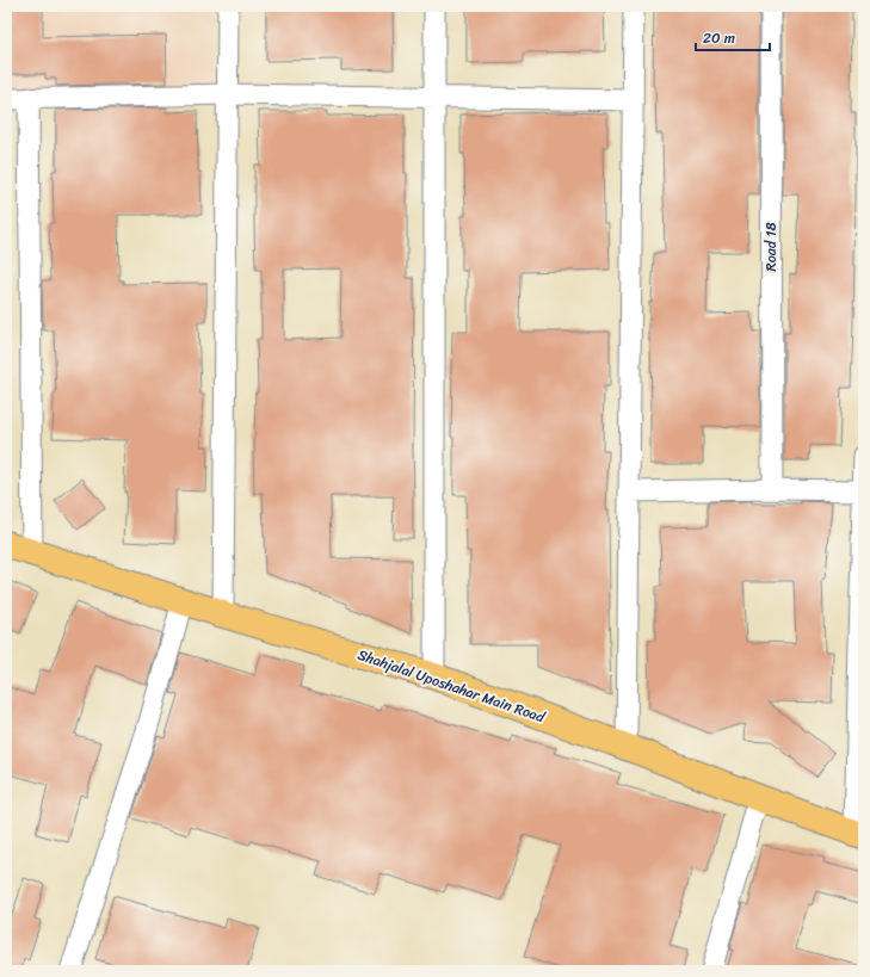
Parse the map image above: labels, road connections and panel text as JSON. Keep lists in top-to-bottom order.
{
  "streets": {
    "main road": ["Shahjalal Uposhahar Main Road"],
    "street": ["Road 18"]
  },
  "scale_bar": "20 m"
}
